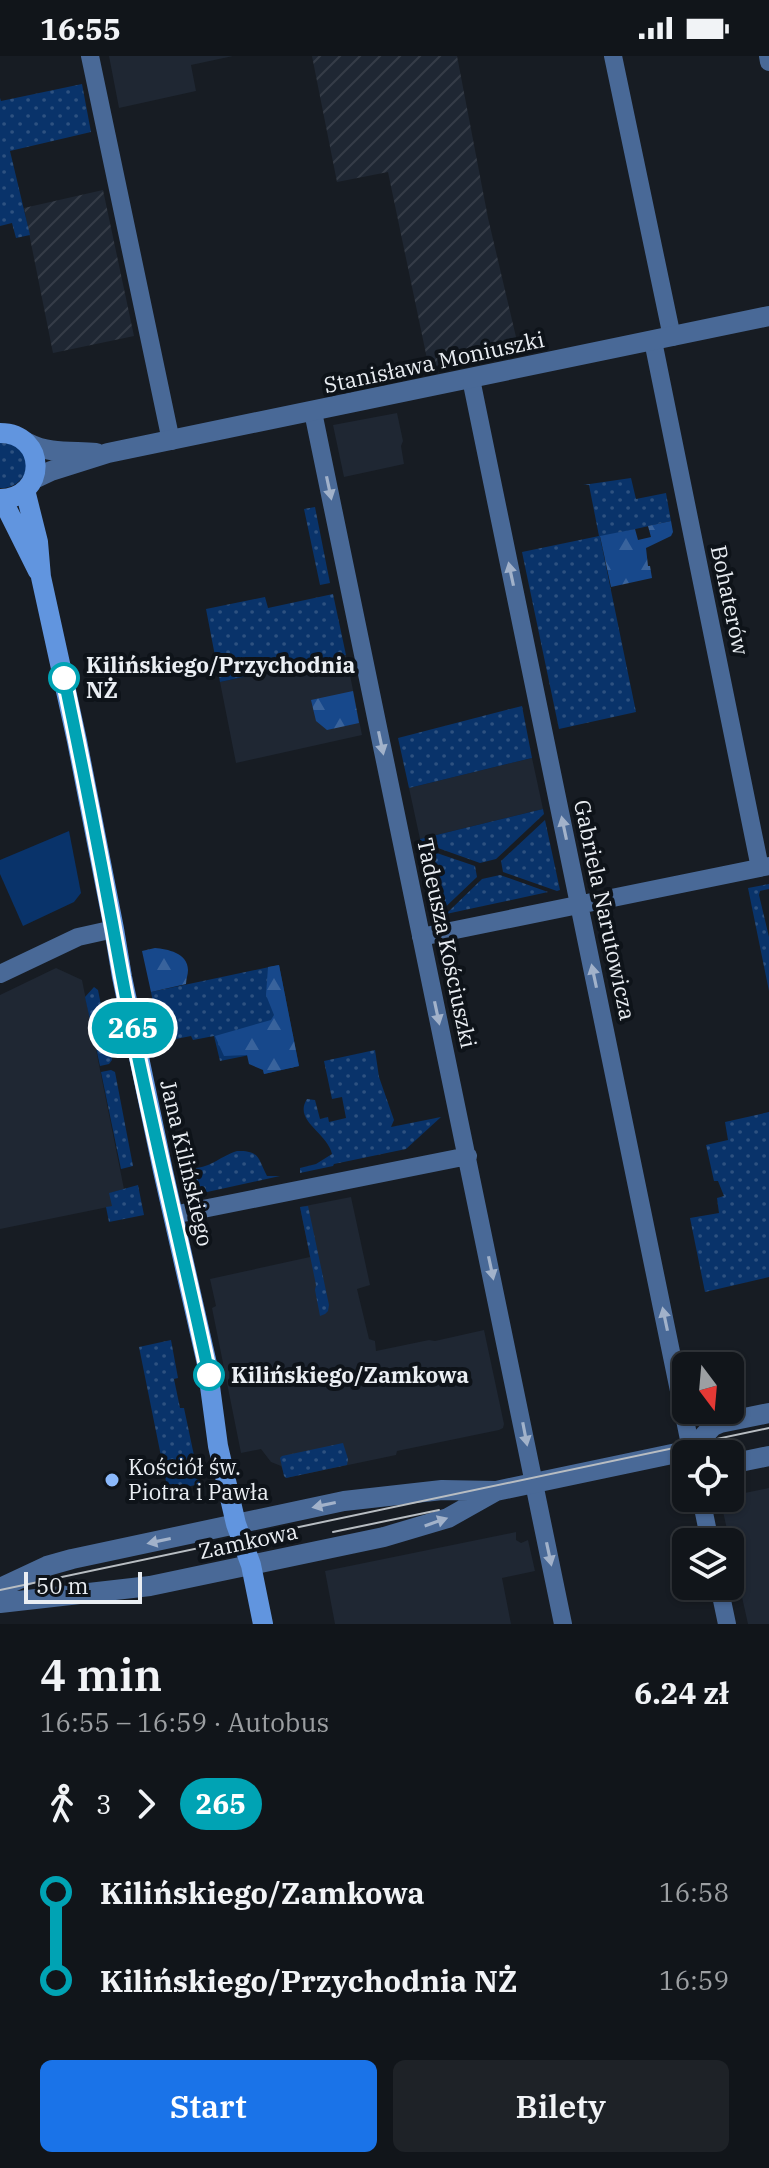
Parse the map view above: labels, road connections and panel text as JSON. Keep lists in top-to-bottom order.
{
  "streets": {
    "main road": ["Jana Kilińskiego"],
    "street": [
      "Stanisława Moniuszki",
      "Bohaterów",
      "Gabriela Narutowicza",
      "Tadeusza Kościuszki",
      "Zamkowa"
    ]
  },
  "crossings": [
    ["Stanisława Moniuszki", "Bohaterów"],
    ["Stanisława Moniuszki", "Gabriela Narutowicza"],
    ["Stanisława Moniuszki", "Tadeusza Kościuszki"],
    ["Stanisława Moniuszki", "Jana Kilińskiego"],
    ["Tadeusza Kościuszki", "Zamkowa"],
    ["Jana Kilińskiego", "Zamkowa"]
  ],
  "one_way": ["Gabriela Narutowicza", "Tadeusza Kościuszki"],
  "places": ["Kilińskiego/Przychodnia NŻ", "Kilińskiego/Zamkowa", "Kościół św. Piotra i Pawła"],
  "lines": ["bus line 265"],
  "scale_bar": "50 m",
  "north": "bottom",
  "page": {
    "status": "16:55",
    "on_map": "265",
    "scale": "50 m",
    "heading": ["4 min", "16:55 – 16:59 · Autobus", "6.24 zł"],
    "legs": ["3", "265"],
    "list": [
      {
        "name": "Kilińskiego/Zamkowa",
        "value": "16:58"
      },
      {
        "name": "Kilińskiego/Przychodnia NŻ",
        "value": "16:59"
      }
    ],
    "buttons": ["Start", "Bilety"]
  }
}
